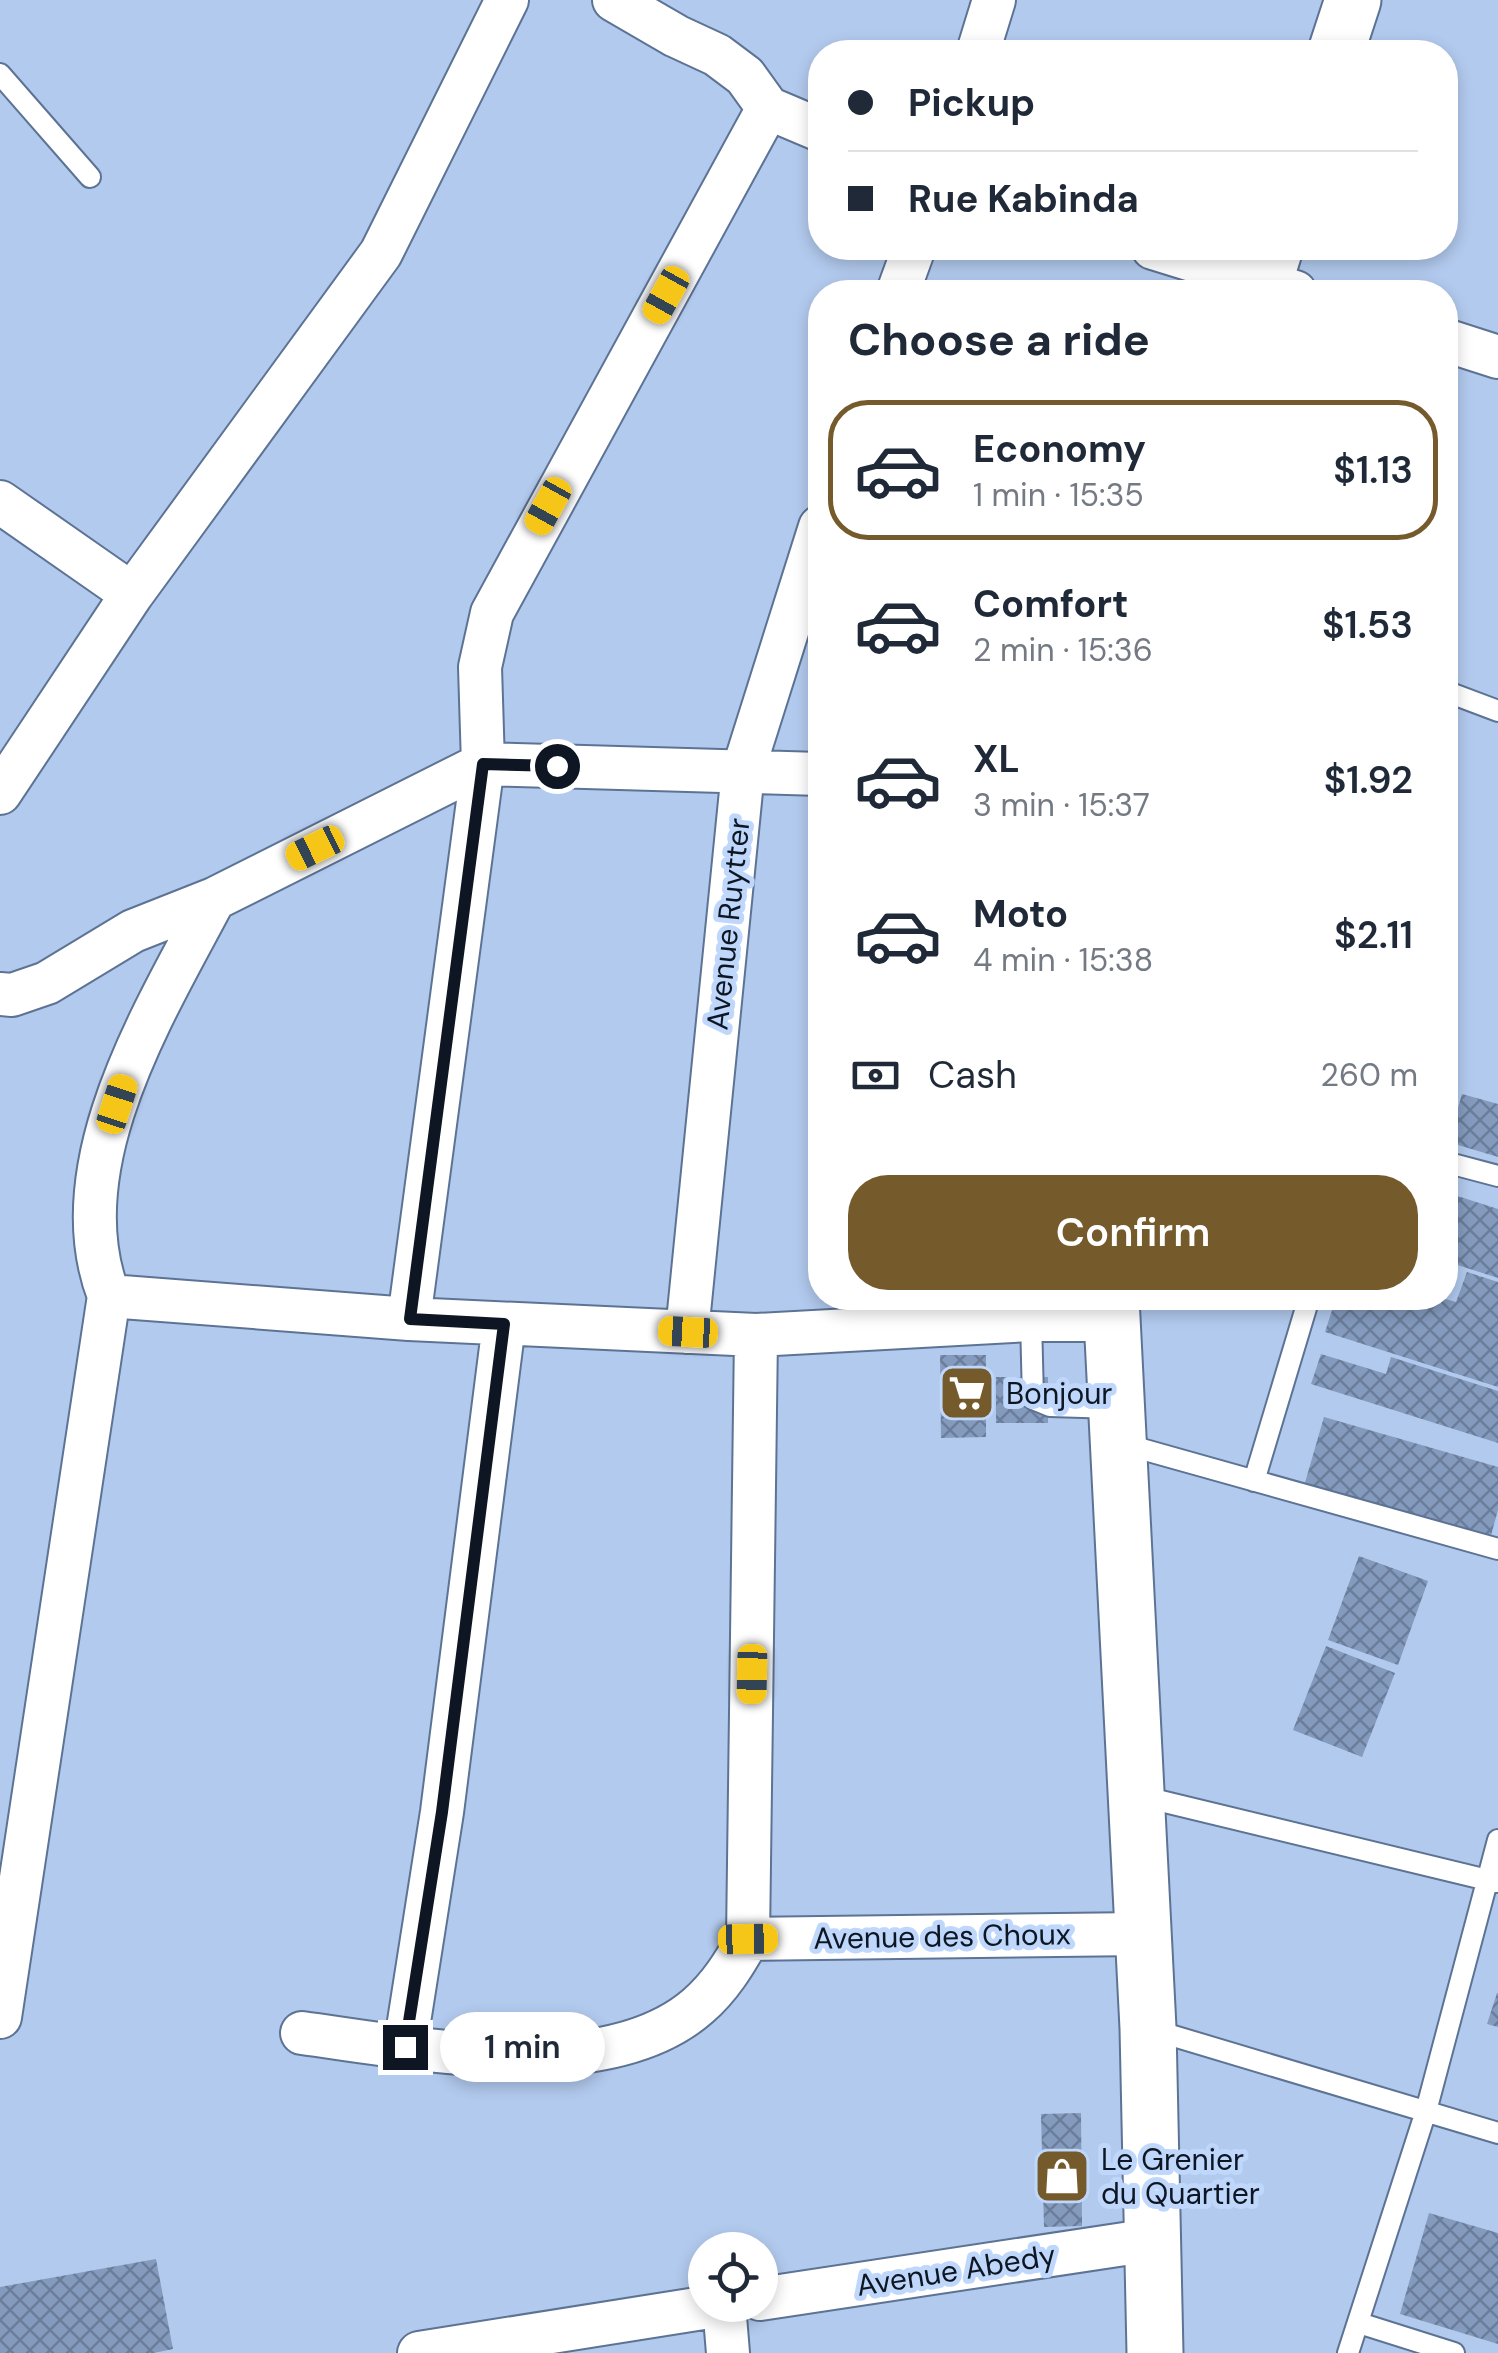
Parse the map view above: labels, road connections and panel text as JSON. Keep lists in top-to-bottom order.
{
  "streets": {
    "street": ["Avenue Ruytter", "Avenue des Choux", "Avenue Abedy"]
  },
  "places": {
    "supermarket": ["Bonjour"],
    "shop": ["Le Grenier du Quartier"]
  },
  "page": {
    "banner": ["Pickup", "Rue Kabinda"],
    "heading": "Choose a ride",
    "list": [
      {
        "name": "Economy",
        "note": "1 min · 15:35",
        "value": "$1.13"
      },
      {
        "name": "Comfort",
        "note": "2 min · 15:36",
        "value": "$1.53"
      },
      {
        "name": "XL",
        "note": "3 min · 15:37",
        "value": "$1.92"
      },
      {
        "name": "Moto",
        "note": "4 min · 15:38",
        "value": "$2.11"
      }
    ],
    "pay": ["Cash", "260 m"],
    "buttons": "Confirm",
    "bubble": "1 min"
  }
}
